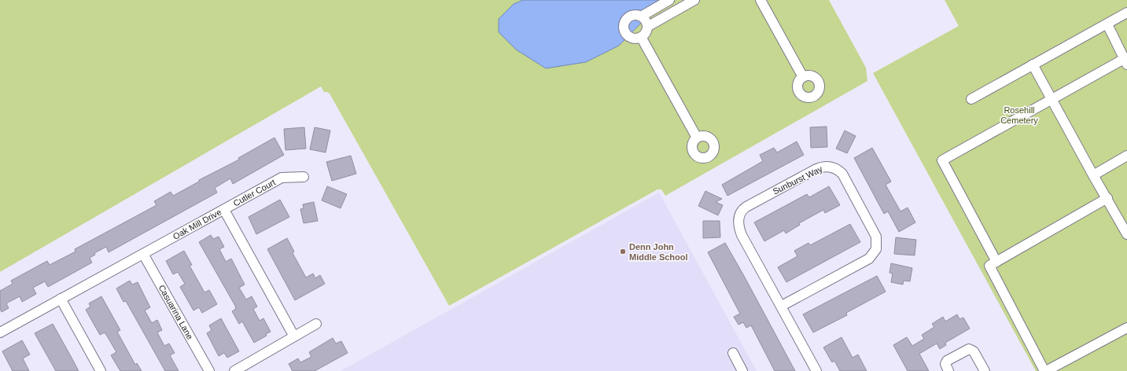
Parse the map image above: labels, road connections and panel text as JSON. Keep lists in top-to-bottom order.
{
  "streets": {
    "street": [
      "Sunburst Way",
      "Cutler Court",
      "Oak Mill Drive",
      "Casuarina Lane"
    ]
  },
  "crossings": [
    ["Cutler Court", "Oak Mill Drive"],
    ["Oak Mill Drive", "Casuarina Lane"]
  ],
  "parks": ["Rosehill Cemetery"],
  "places": ["Denn John Middle School"]
}
